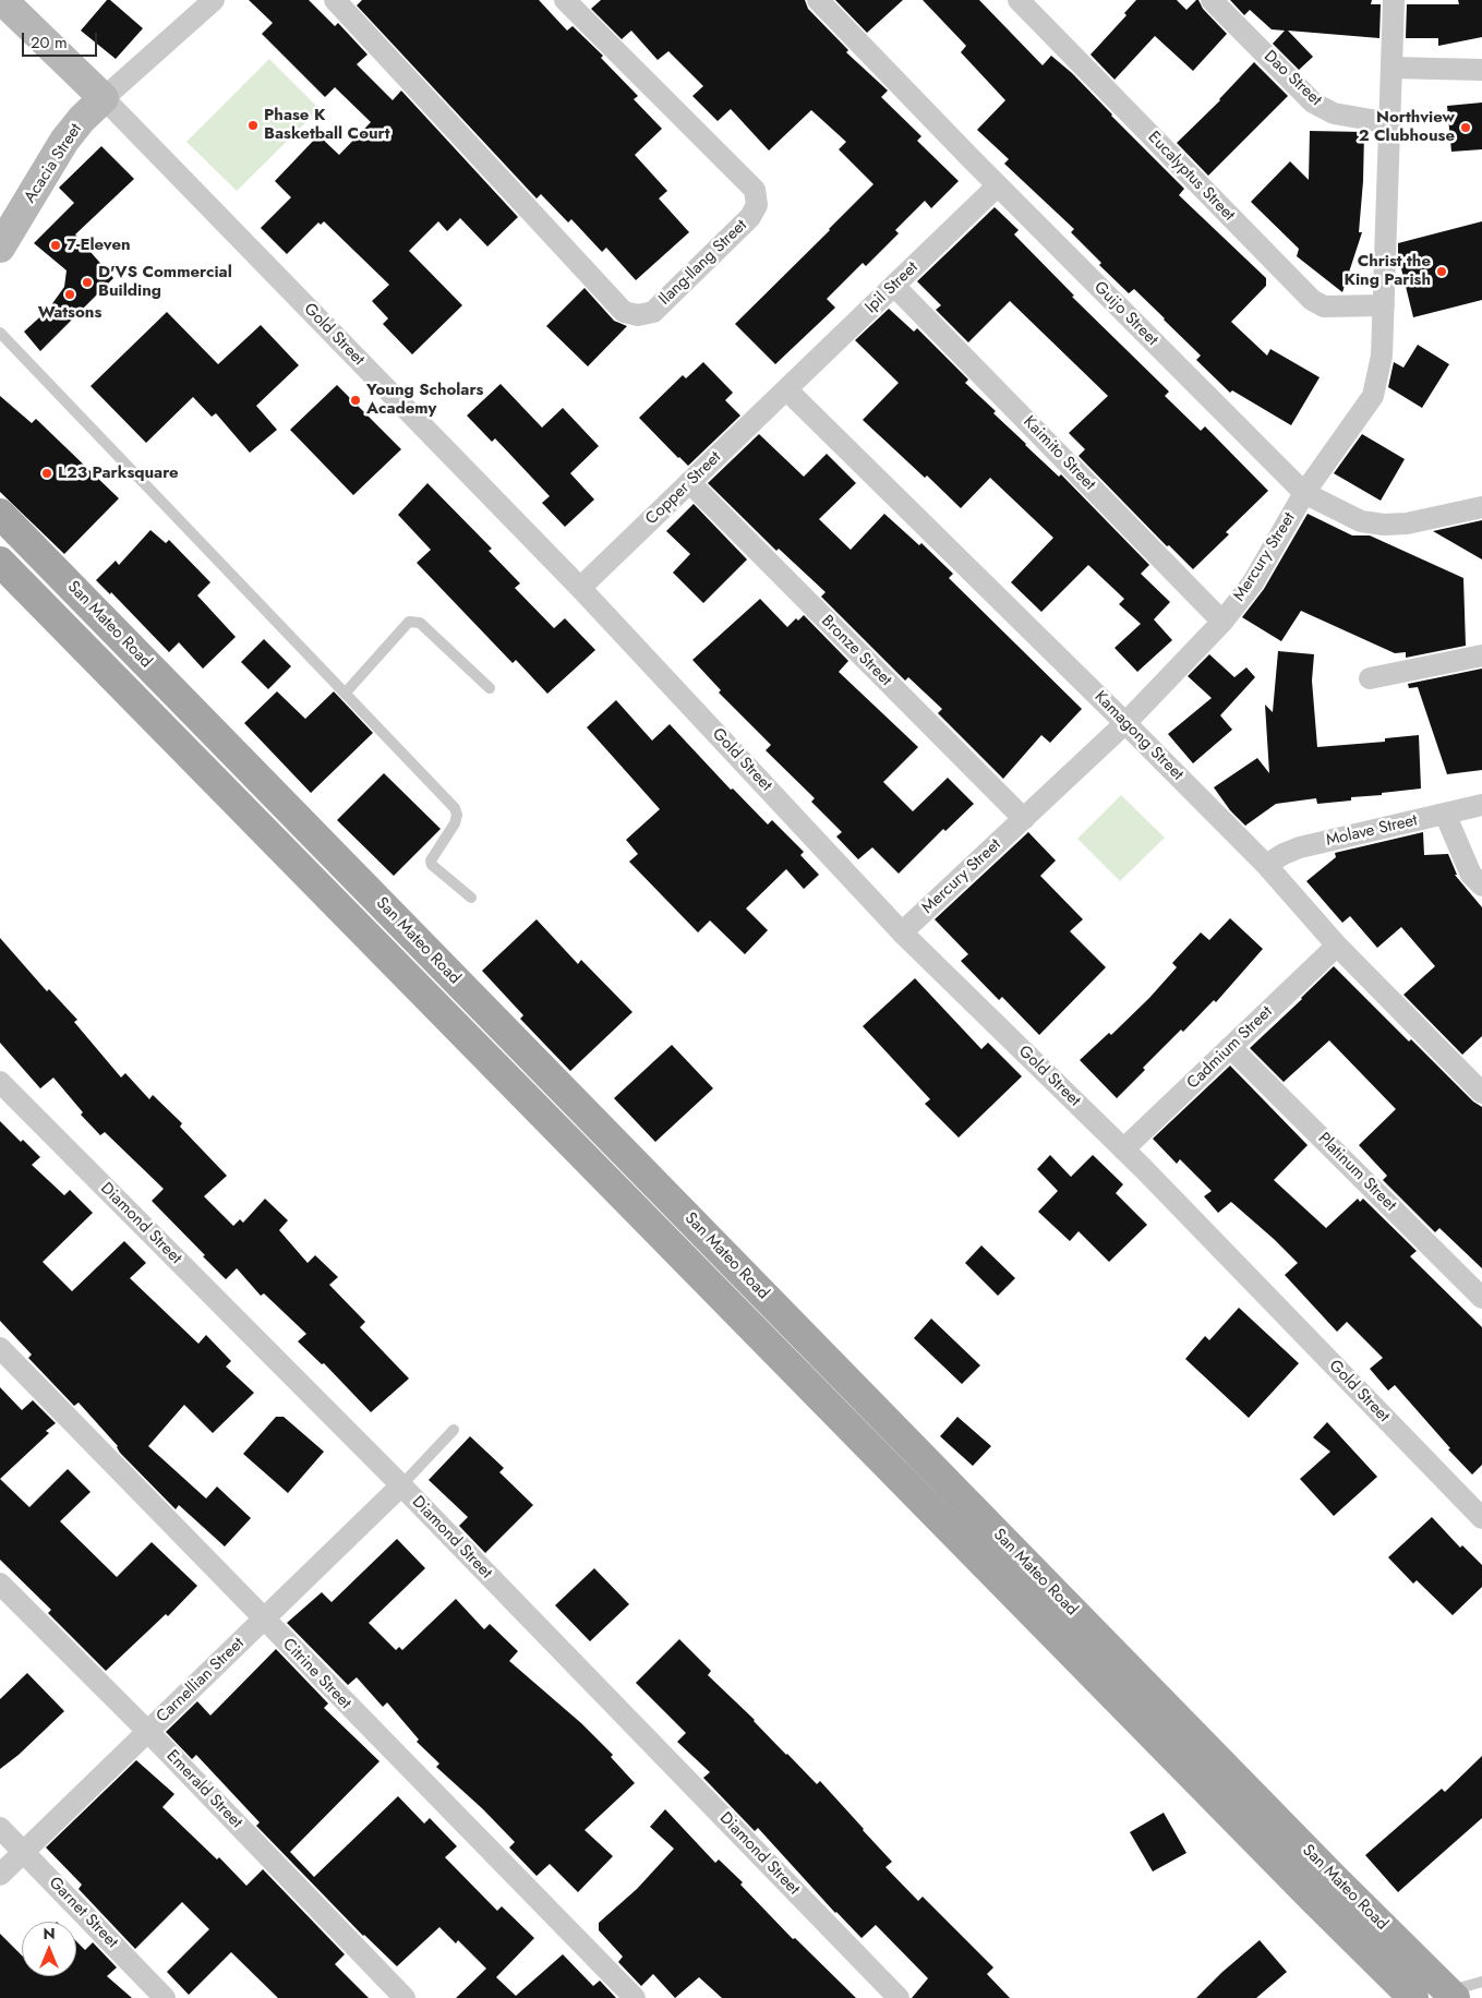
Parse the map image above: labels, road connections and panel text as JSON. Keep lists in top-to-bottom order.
{
  "streets": {
    "main road": ["San Mateo Road"],
    "street": [
      "Dao Street",
      "Acacia Street",
      "Eucalyptus Street",
      "Ilang-Ilang Street",
      "Ipil Street",
      "Guijo Street",
      "Gold Street",
      "Kaimito Street",
      "Copper Street",
      "Mercury Street",
      "Bronze Street",
      "Kamagong Street",
      "Molave Street",
      "Cadmium Street",
      "Platinum Street",
      "Diamond Street",
      "Citrine Street",
      "Carnellian Street",
      "Emerald Street",
      "Garnet Street"
    ]
  },
  "crossings": [
    ["Dao Street", "Mercury Street"],
    ["Acacia Street", "Gold Street"],
    ["Eucalyptus Street", "Mercury Street"],
    ["Ipil Street", "Guijo Street"],
    ["Ipil Street", "Kaimito Street"],
    ["Ipil Street", "Copper Street"],
    ["Ipil Street", "Kamagong Street"],
    ["Guijo Street", "Mercury Street"],
    ["Gold Street", "Copper Street"],
    ["Gold Street", "Mercury Street"],
    ["Gold Street", "Cadmium Street"],
    ["Kaimito Street", "Mercury Street"],
    ["Copper Street", "Bronze Street"],
    ["Copper Street", "Kamagong Street"],
    ["Mercury Street", "Bronze Street"],
    ["Mercury Street", "Kamagong Street"],
    ["Kamagong Street", "Molave Street"],
    ["Kamagong Street", "Cadmium Street"],
    ["Cadmium Street", "Platinum Street"],
    ["Diamond Street", "Carnellian Street"],
    ["Citrine Street", "Carnellian Street"],
    ["Carnellian Street", "Emerald Street"],
    ["Carnellian Street", "Garnet Street"]
  ],
  "places": [
    "Phase K Basketball Court",
    "Northview 2 Clubhouse",
    "7-Eleven",
    "Christ the King Parish",
    "D'VS Commercial Building",
    "Watsons",
    "Young Scholars Academy",
    "L23 Parksquare"
  ],
  "scale_bar": "20 m",
  "north": "top"
}
